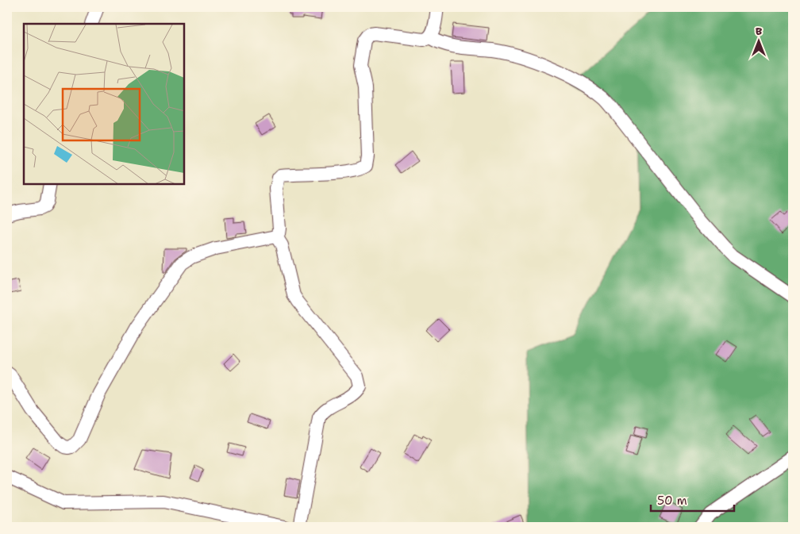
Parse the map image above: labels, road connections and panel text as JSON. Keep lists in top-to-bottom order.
{
  "scale_bar": "50 m",
  "north": "top"
}
